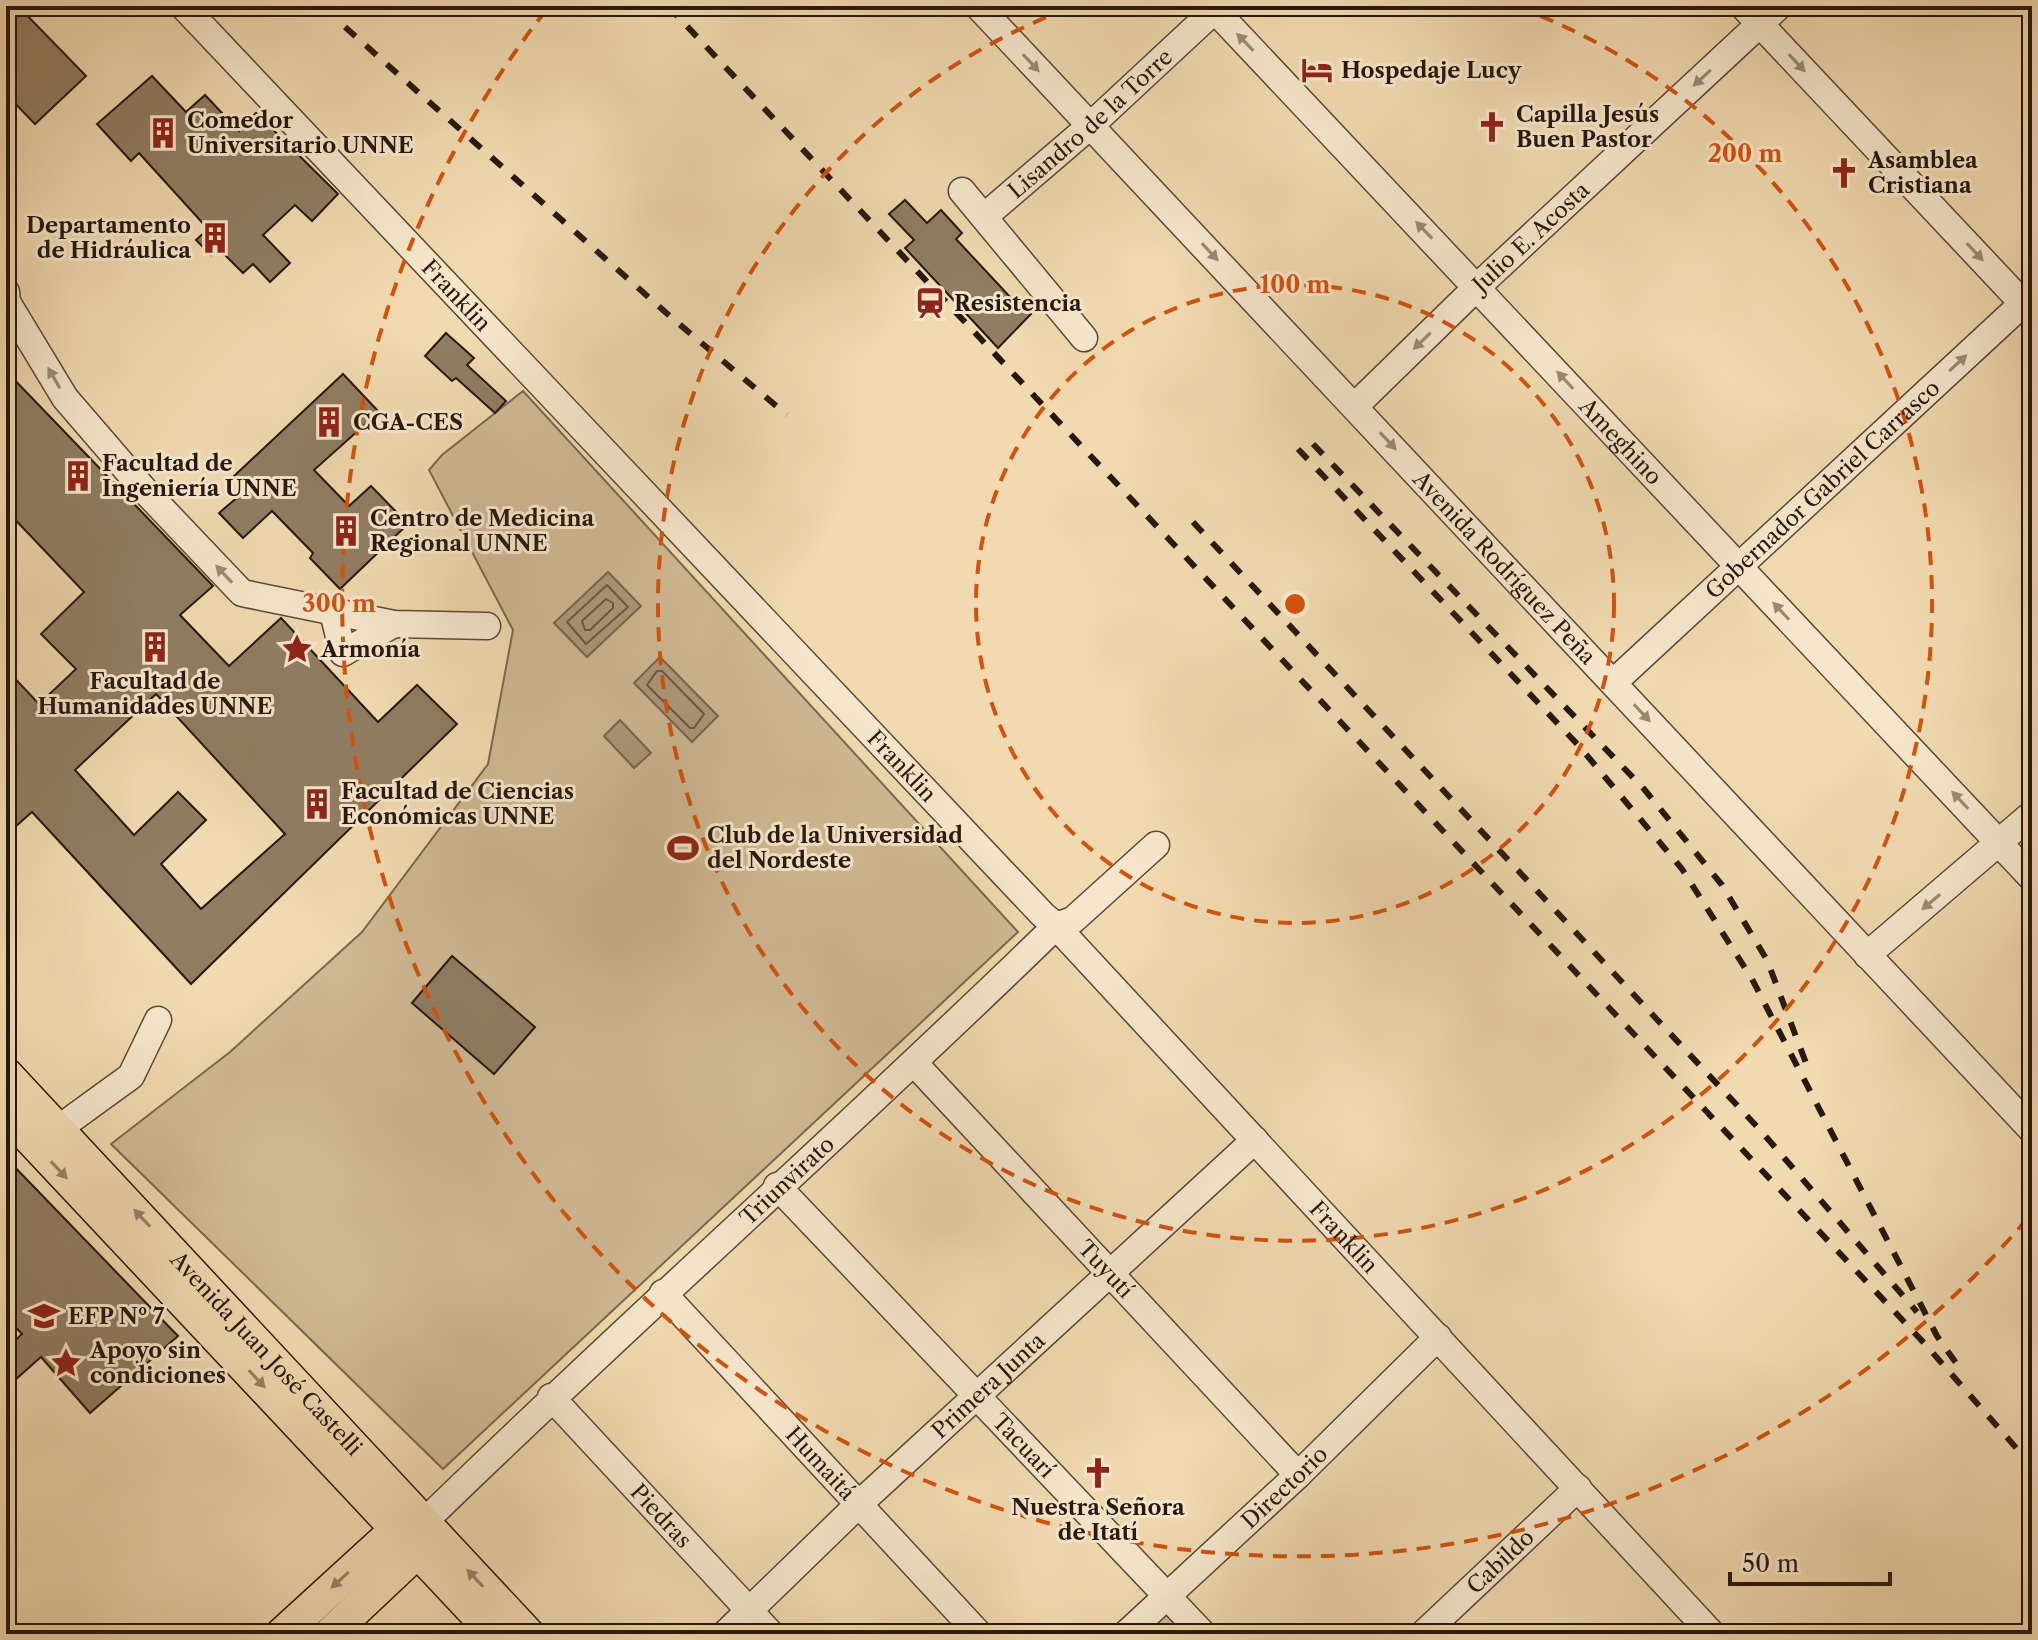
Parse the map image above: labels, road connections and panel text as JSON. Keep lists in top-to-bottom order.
{
  "streets": {
    "main road": ["Avenida Juan José Castelli"],
    "street": [
      "Lisandro de la Torre",
      "Julio E. Acosta",
      "Franklin",
      "Ameghino",
      "Gobernador Gabriel Carrasco",
      "Avenida Rodríguez Peña",
      "Triunvirato",
      "Tuyutí",
      "Primera Junta",
      "Tacuarí",
      "Humaitá",
      "Directorio",
      "Piedras",
      "Cabildo"
    ]
  },
  "crossings": [
    ["Lisandro de la Torre", "Ameghino"],
    ["Lisandro de la Torre", "Avenida Rodríguez Peña"],
    ["Julio E. Acosta", "Ameghino"],
    ["Julio E. Acosta", "Avenida Rodríguez Peña"],
    ["Franklin", "Triunvirato"],
    ["Franklin", "Primera Junta"],
    ["Franklin", "Directorio"],
    ["Franklin", "Cabildo"],
    ["Ameghino", "Gobernador Gabriel Carrasco"],
    ["Gobernador Gabriel Carrasco", "Avenida Rodríguez Peña"],
    ["Triunvirato", "Tuyutí"],
    ["Triunvirato", "Avenida Juan José Castelli"],
    ["Triunvirato", "Tacuarí"],
    ["Triunvirato", "Humaitá"],
    ["Triunvirato", "Piedras"],
    ["Tuyutí", "Primera Junta"],
    ["Tuyutí", "Directorio"],
    ["Primera Junta", "Tacuarí"],
    ["Primera Junta", "Humaitá"],
    ["Primera Junta", "Piedras"],
    ["Tacuarí", "Directorio"]
  ],
  "one_way": [
    "Julio E. Acosta",
    "Ameghino",
    "Gobernador Gabriel Carrasco",
    "Avenida Rodríguez Peña"
  ],
  "places": {
    "hotel": ["Hospedaje Lucy"],
    "church": ["Capilla Jesús Buen Pastor", "Asamblea Cristiana", "Nuestra Señora de Itatí"],
    "building": [
      "Comedor Universitario UNNE",
      "Departamento de Hidráulica",
      "CGA-CES",
      "Facultad de Ingeniería UNNE",
      "Centro de Medicina Regional UNNE",
      "Facultad de Humanidades UNNE",
      "Facultad de Ciencias Económicas UNNE"
    ],
    "station": ["Resistencia"],
    "place": ["Armonía", "Apoyo sin condiciones"],
    "sports": ["Club de la Universidad del Nordeste"],
    "school or university": ["EFP Nº 7"]
  },
  "scale_bar": "50 m",
  "rings": ["200 m", "100 m", "300 m"]
}
